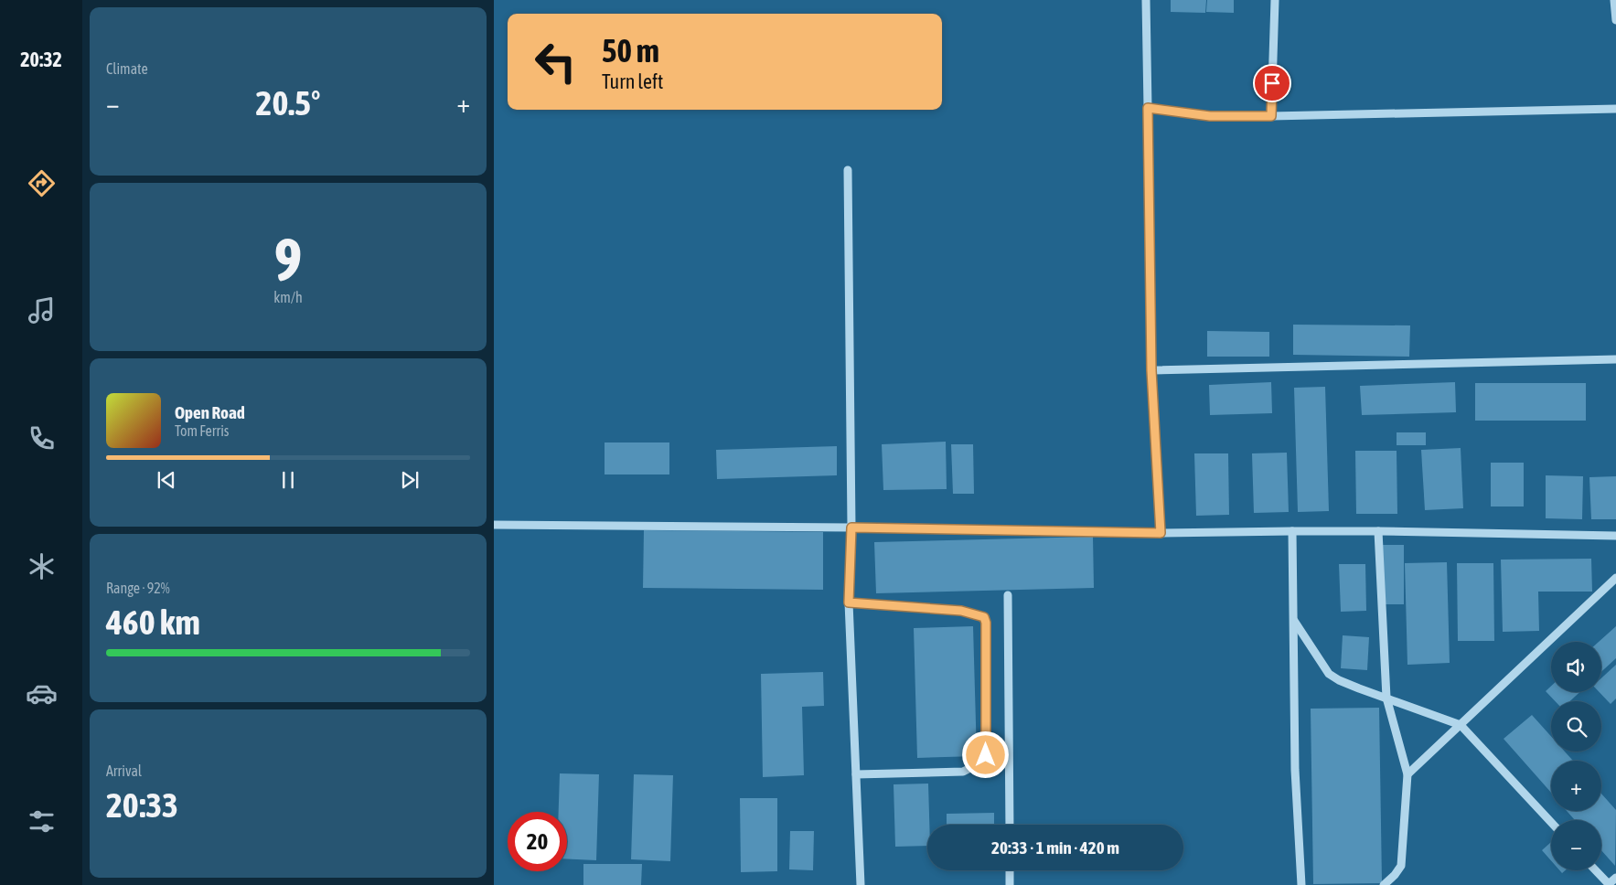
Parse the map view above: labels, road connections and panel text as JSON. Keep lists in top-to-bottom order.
{
  "page": {
    "tabs": "20:32",
    "tile": [
      "Climate",
      ["9", "km/h"],
      ["Range · 92%", "460 km"],
      ["Arrival", "20:33"]
    ],
    "turn": ["50 m", "Turn left"],
    "heat": ["−", "20.5°", "+"],
    "song": ["Open Road", "Tom Ferris"],
    "map_buttons": ["+", "−"],
    "limit": "20",
    "trip": "20:33 · 1 min · 420 m"
  }
}
